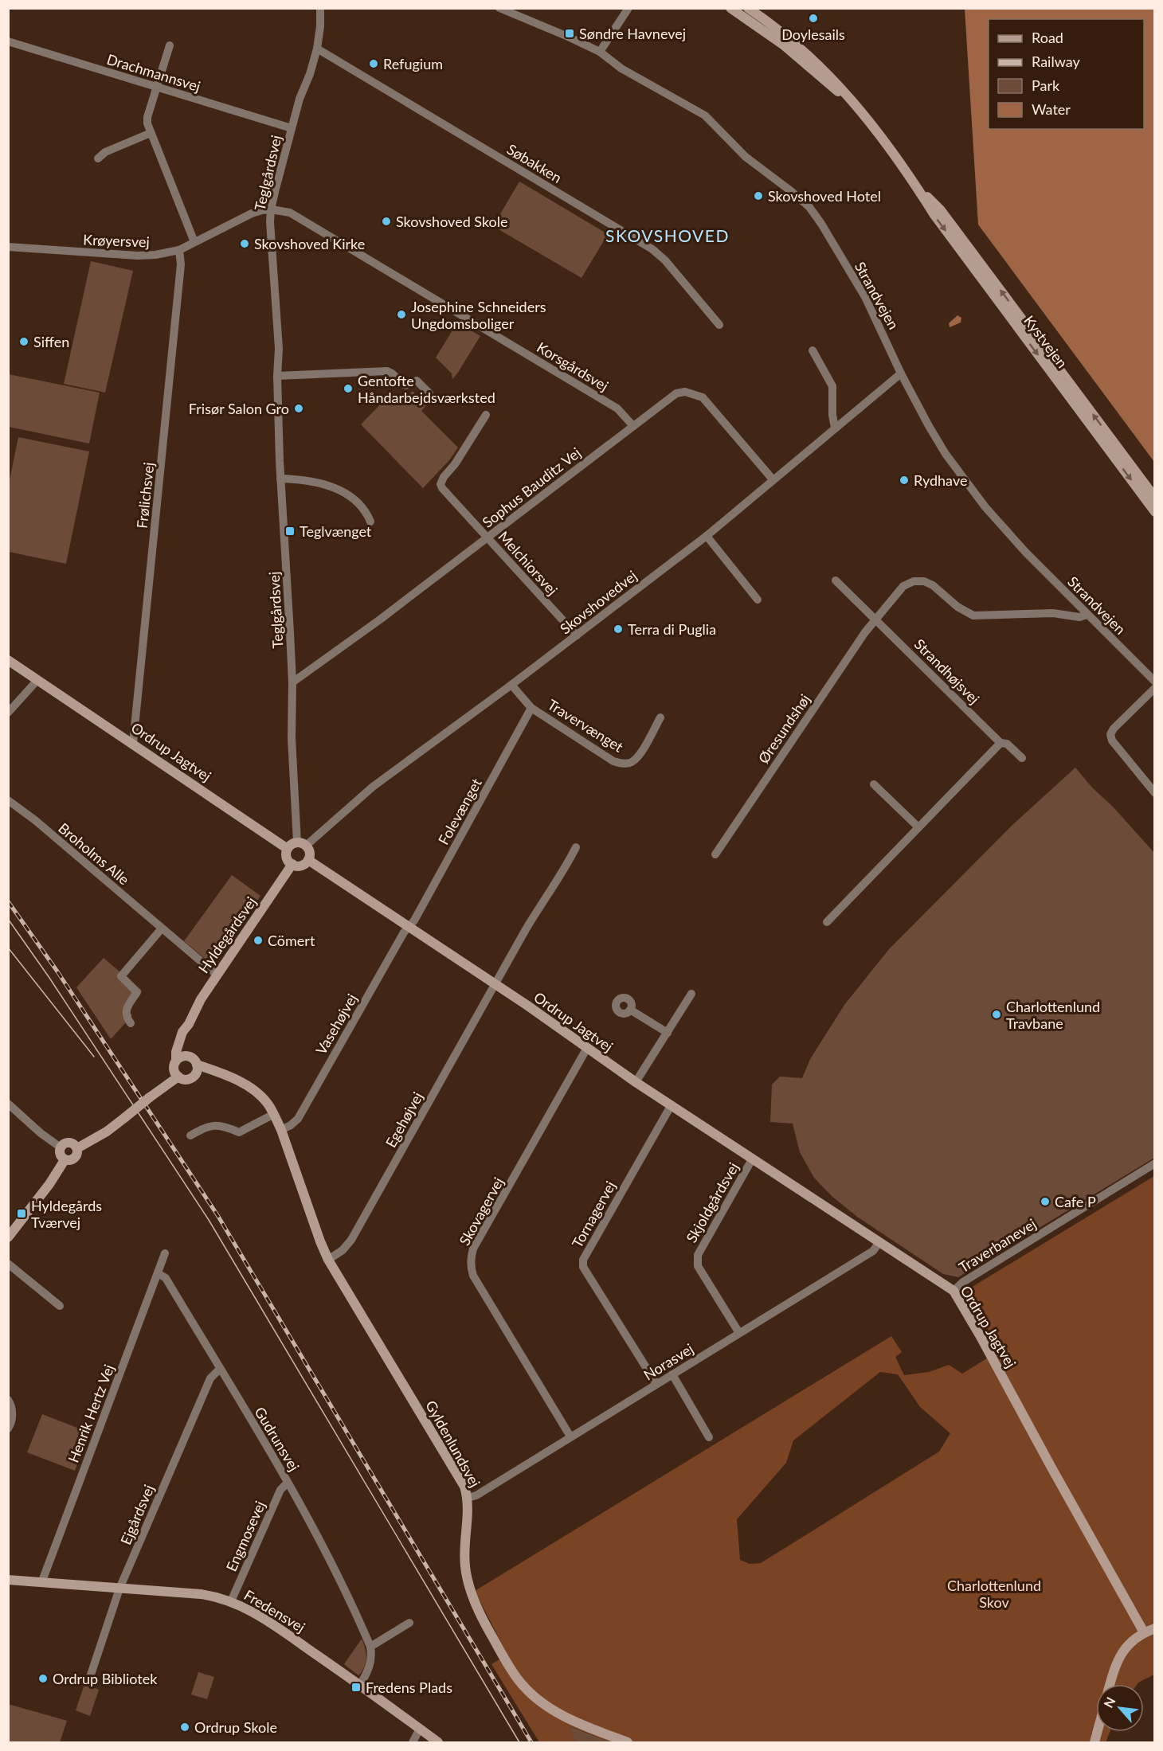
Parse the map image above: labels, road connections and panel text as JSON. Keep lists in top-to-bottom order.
{
  "streets": {
    "street": [
      "Drachmannsvej",
      "Søbakken",
      "Teglgårdsvej",
      "Krøyersvej",
      "Strandvejen",
      "Kystvejen",
      "Korsgårdsvej",
      "Sophus Bauditz Vej",
      "Frølichsvej",
      "Melchiorsvej",
      "Skovshovedvej",
      "Strandhøjsvej",
      "Travervænget",
      "Øresundshøj",
      "Ordrup Jagtvej",
      "Folevænget",
      "Broholms Alle",
      "Hyldegårdsvej",
      "Vasehøjvej",
      "Egehøjvej",
      "Skjoldgårdsvej",
      "Skovagervej",
      "Tornagervej",
      "Traverbanevej",
      "Norasvej",
      "Henrik Hertz Vej",
      "Gudrunsvej",
      "Gyldenlundsvej",
      "Ejgårdsvej",
      "Engmosevej",
      "Fredensvej"
    ]
  },
  "crossings": [
    ["Drachmannsvej", "Teglgårdsvej"],
    ["Søbakken", "Teglgårdsvej"],
    ["Teglgårdsvej", "Krøyersvej"],
    ["Teglgårdsvej", "Korsgårdsvej"],
    ["Teglgårdsvej", "Sophus Bauditz Vej"],
    ["Teglgårdsvej", "Skovshovedvej"],
    ["Teglgårdsvej", "Ordrup Jagtvej"],
    ["Teglgårdsvej", "Hyldegårdsvej"],
    ["Krøyersvej", "Korsgårdsvej"],
    ["Krøyersvej", "Frølichsvej"],
    ["Strandvejen", "Skovshovedvej"],
    ["Strandvejen", "Øresundshøj"],
    ["Korsgårdsvej", "Sophus Bauditz Vej"],
    ["Sophus Bauditz Vej", "Melchiorsvej"],
    ["Sophus Bauditz Vej", "Skovshovedvej"],
    ["Frølichsvej", "Ordrup Jagtvej"],
    ["Melchiorsvej", "Skovshovedvej"],
    ["Skovshovedvej", "Travervænget"],
    ["Skovshovedvej", "Ordrup Jagtvej"],
    ["Skovshovedvej", "Hyldegårdsvej"],
    ["Strandhøjsvej", "Øresundshøj"],
    ["Travervænget", "Folevænget"],
    ["Ordrup Jagtvej", "Folevænget"],
    ["Ordrup Jagtvej", "Hyldegårdsvej"],
    ["Ordrup Jagtvej", "Vasehøjvej"],
    ["Ordrup Jagtvej", "Egehøjvej"],
    ["Ordrup Jagtvej", "Skjoldgårdsvej"],
    ["Ordrup Jagtvej", "Skovagervej"],
    ["Ordrup Jagtvej", "Tornagervej"],
    ["Ordrup Jagtvej", "Traverbanevej"],
    ["Ordrup Jagtvej", "Norasvej"],
    ["Folevænget", "Vasehøjvej"],
    ["Broholms Alle", "Hyldegårdsvej"],
    ["Hyldegårdsvej", "Gyldenlundsvej"],
    ["Vasehøjvej", "Gyldenlundsvej"],
    ["Egehøjvej", "Gyldenlundsvej"],
    ["Skjoldgårdsvej", "Norasvej"],
    ["Skovagervej", "Norasvej"],
    ["Tornagervej", "Norasvej"],
    ["Norasvej", "Gyldenlundsvej"],
    ["Henrik Hertz Vej", "Gudrunsvej"],
    ["Henrik Hertz Vej", "Fredensvej"],
    ["Gudrunsvej", "Ejgårdsvej"],
    ["Gudrunsvej", "Engmosevej"],
    ["Ejgårdsvej", "Fredensvej"],
    ["Engmosevej", "Fredensvej"]
  ],
  "districts": ["SKOVSHOVED"],
  "parks": ["Charlottenlund Skov"],
  "places": {
    "other": [
      "Doylesails",
      "Refugium",
      "Skovshoved Hotel",
      "Skovshoved Skole",
      "Skovshoved Kirke",
      "Josephine Schneiders Ungdomsboliger",
      "Siffen",
      "Gentofte Håndarbejdsværksted",
      "Frisør Salon Gro",
      "Rydhave",
      "Terra di Puglia",
      "Cömert",
      "Charlottenlund Travbane",
      "Cafe P",
      "Ordrup Bibliotek",
      "Ordrup Skole"
    ],
    "transit": [
      "Søndre Havnevej",
      "Teglvænget",
      "Hyldegårds Tværvej",
      "Fredens Plads"
    ]
  },
  "legend": [
    "Road",
    "Railway",
    "Park",
    "Water"
  ],
  "north": "top left"
}
